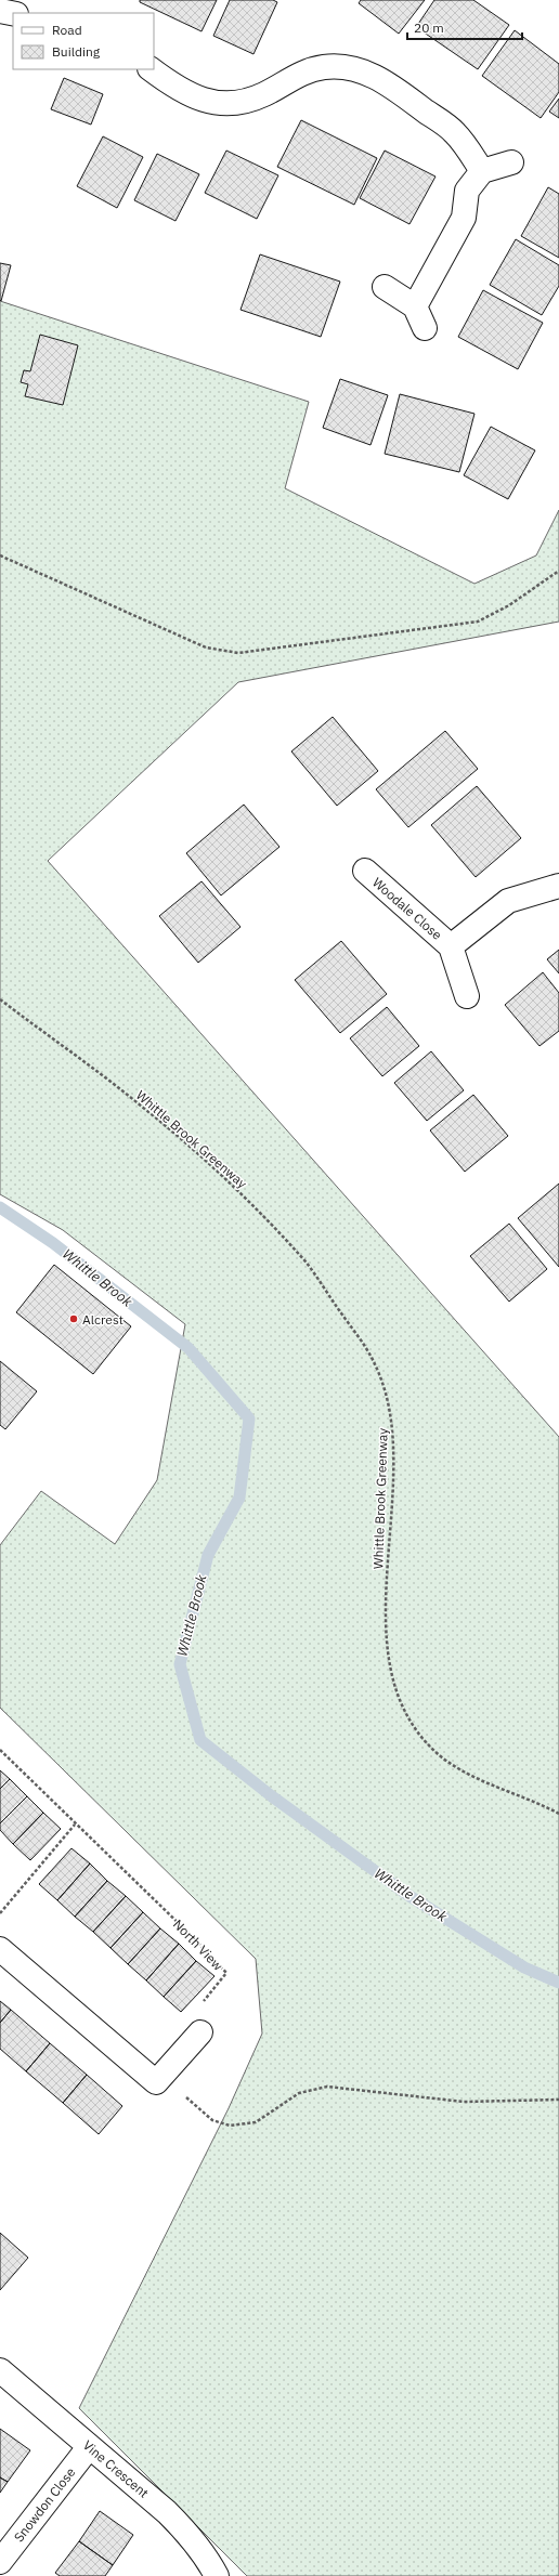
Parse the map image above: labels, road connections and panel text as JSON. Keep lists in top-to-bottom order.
{
  "streets": {
    "street": ["Woodale Close", "Vine Crescent", "Snowdon Close"],
    "path": ["Whittle Brook Greenway", "North View"]
  },
  "crossings": [
    ["Vine Crescent", "Snowdon Close"]
  ],
  "water": ["Whittle Brook"],
  "places": ["Alcrest"],
  "legend": ["Road", "Building"],
  "scale_bar": "20 m"
}
